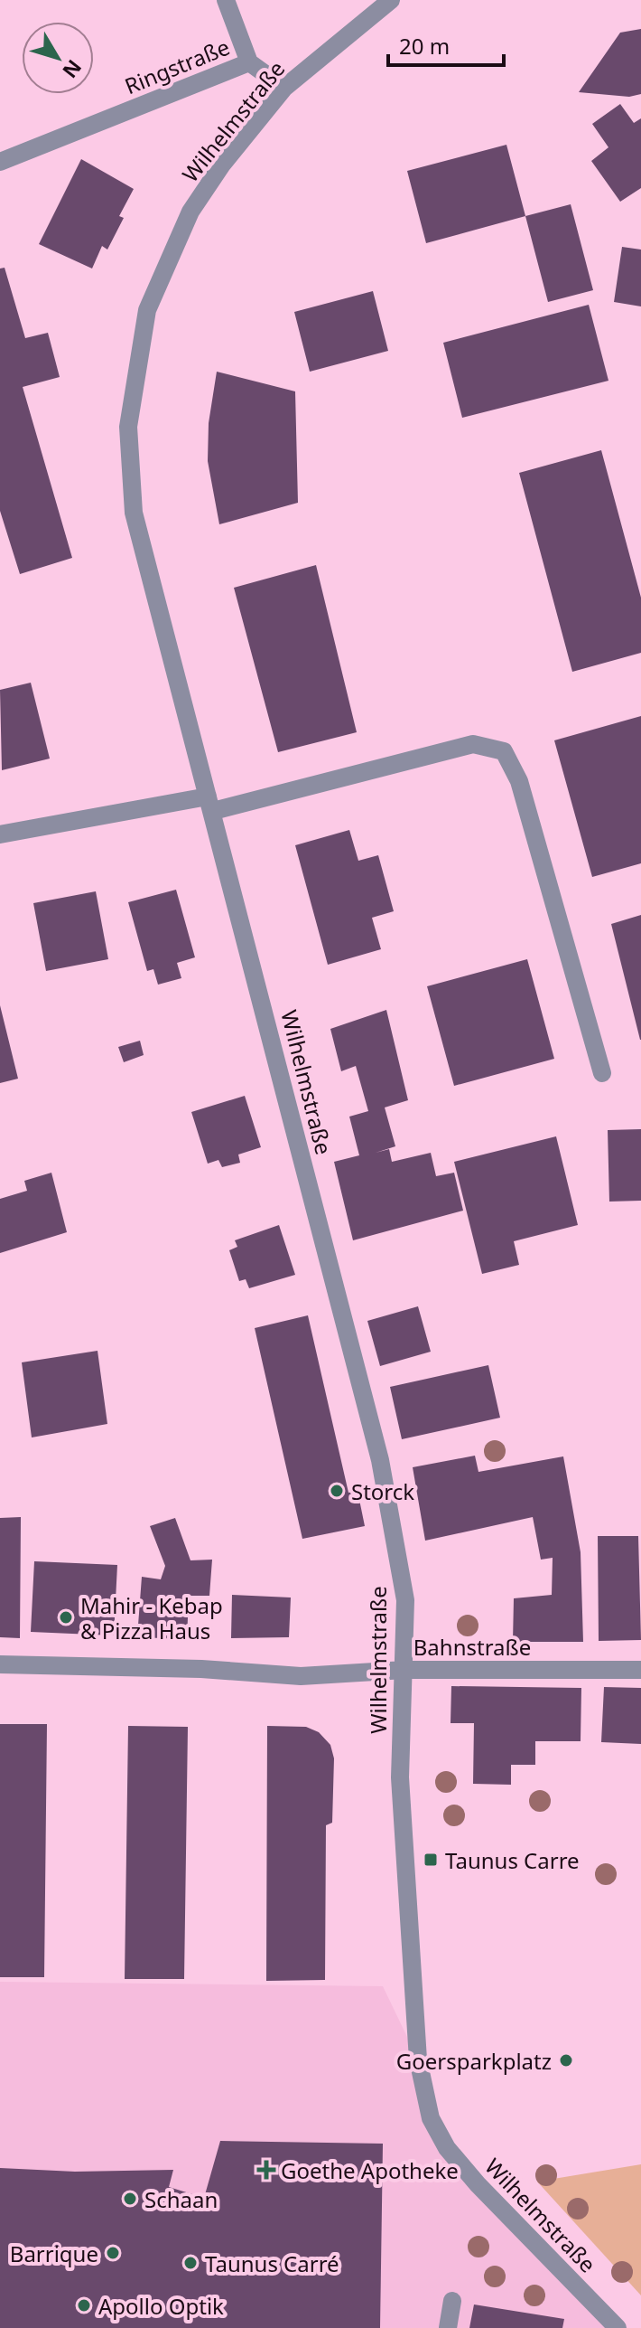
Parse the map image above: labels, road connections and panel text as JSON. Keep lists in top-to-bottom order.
{
  "streets": {
    "street": ["Ringstraße", "Wilhelmstraße", "Bahnstraße"]
  },
  "crossings": [
    ["Ringstraße", "Wilhelmstraße"],
    ["Wilhelmstraße", "Bahnstraße"]
  ],
  "places": {
    "other": [
      "Storck",
      "Mahir - Kebap & Pizza Haus",
      "Goersparkplatz",
      "Schaan",
      "Barrique",
      "Taunus Carré",
      "Apollo Optik"
    ],
    "transit": ["Taunus Carre"],
    "health": ["Goethe Apotheke"]
  },
  "scale_bar": "20 m",
  "north": "bottom right"
}
